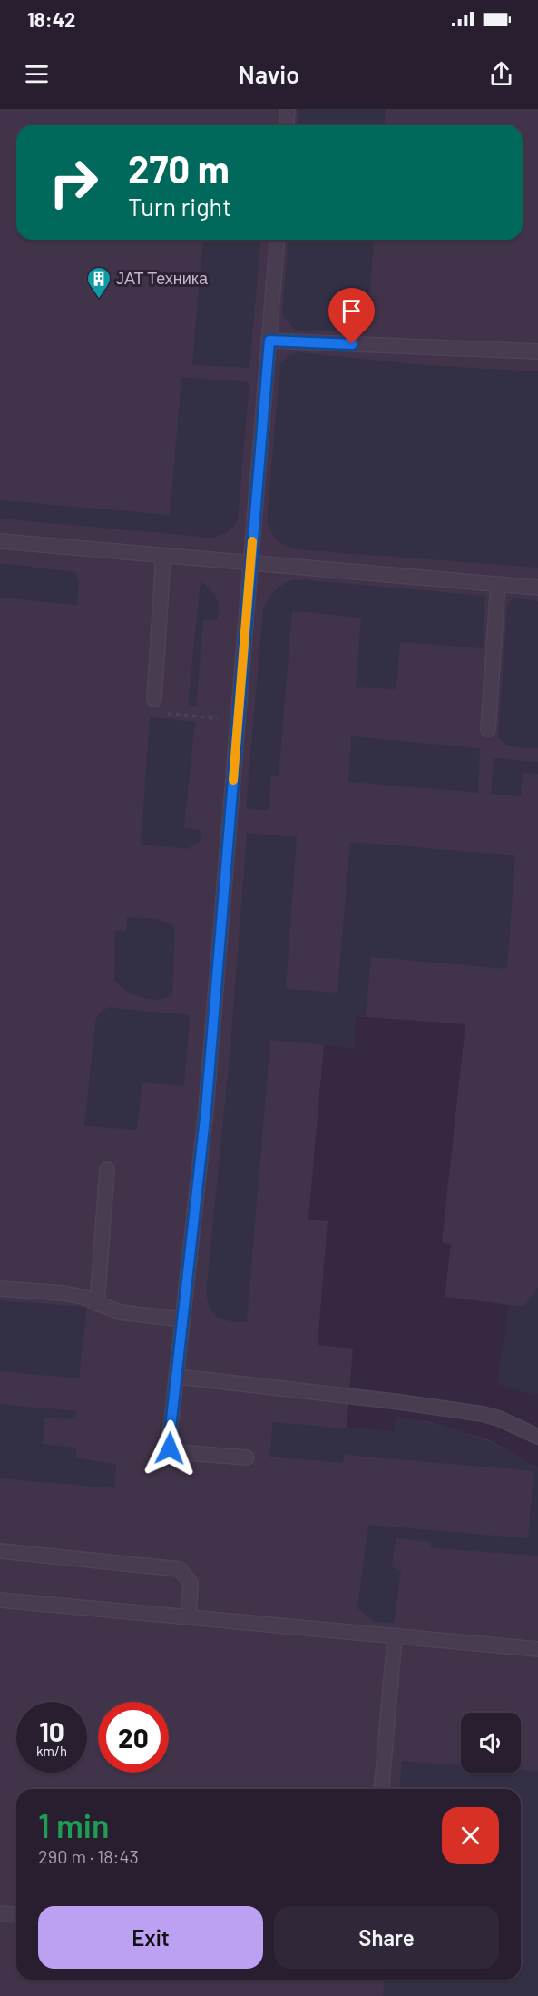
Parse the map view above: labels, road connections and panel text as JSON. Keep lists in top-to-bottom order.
{
  "places": {
    "building": ["ЈАТ Техника"]
  },
  "page": {
    "status": "18:42",
    "header": "Navio",
    "turn": ["270 m", "Turn right"],
    "speed": "10 km/h",
    "limit": "20",
    "heading": ["1 min", "290 m · 18:43"],
    "buttons": ["Exit", "Share"]
  }
}
